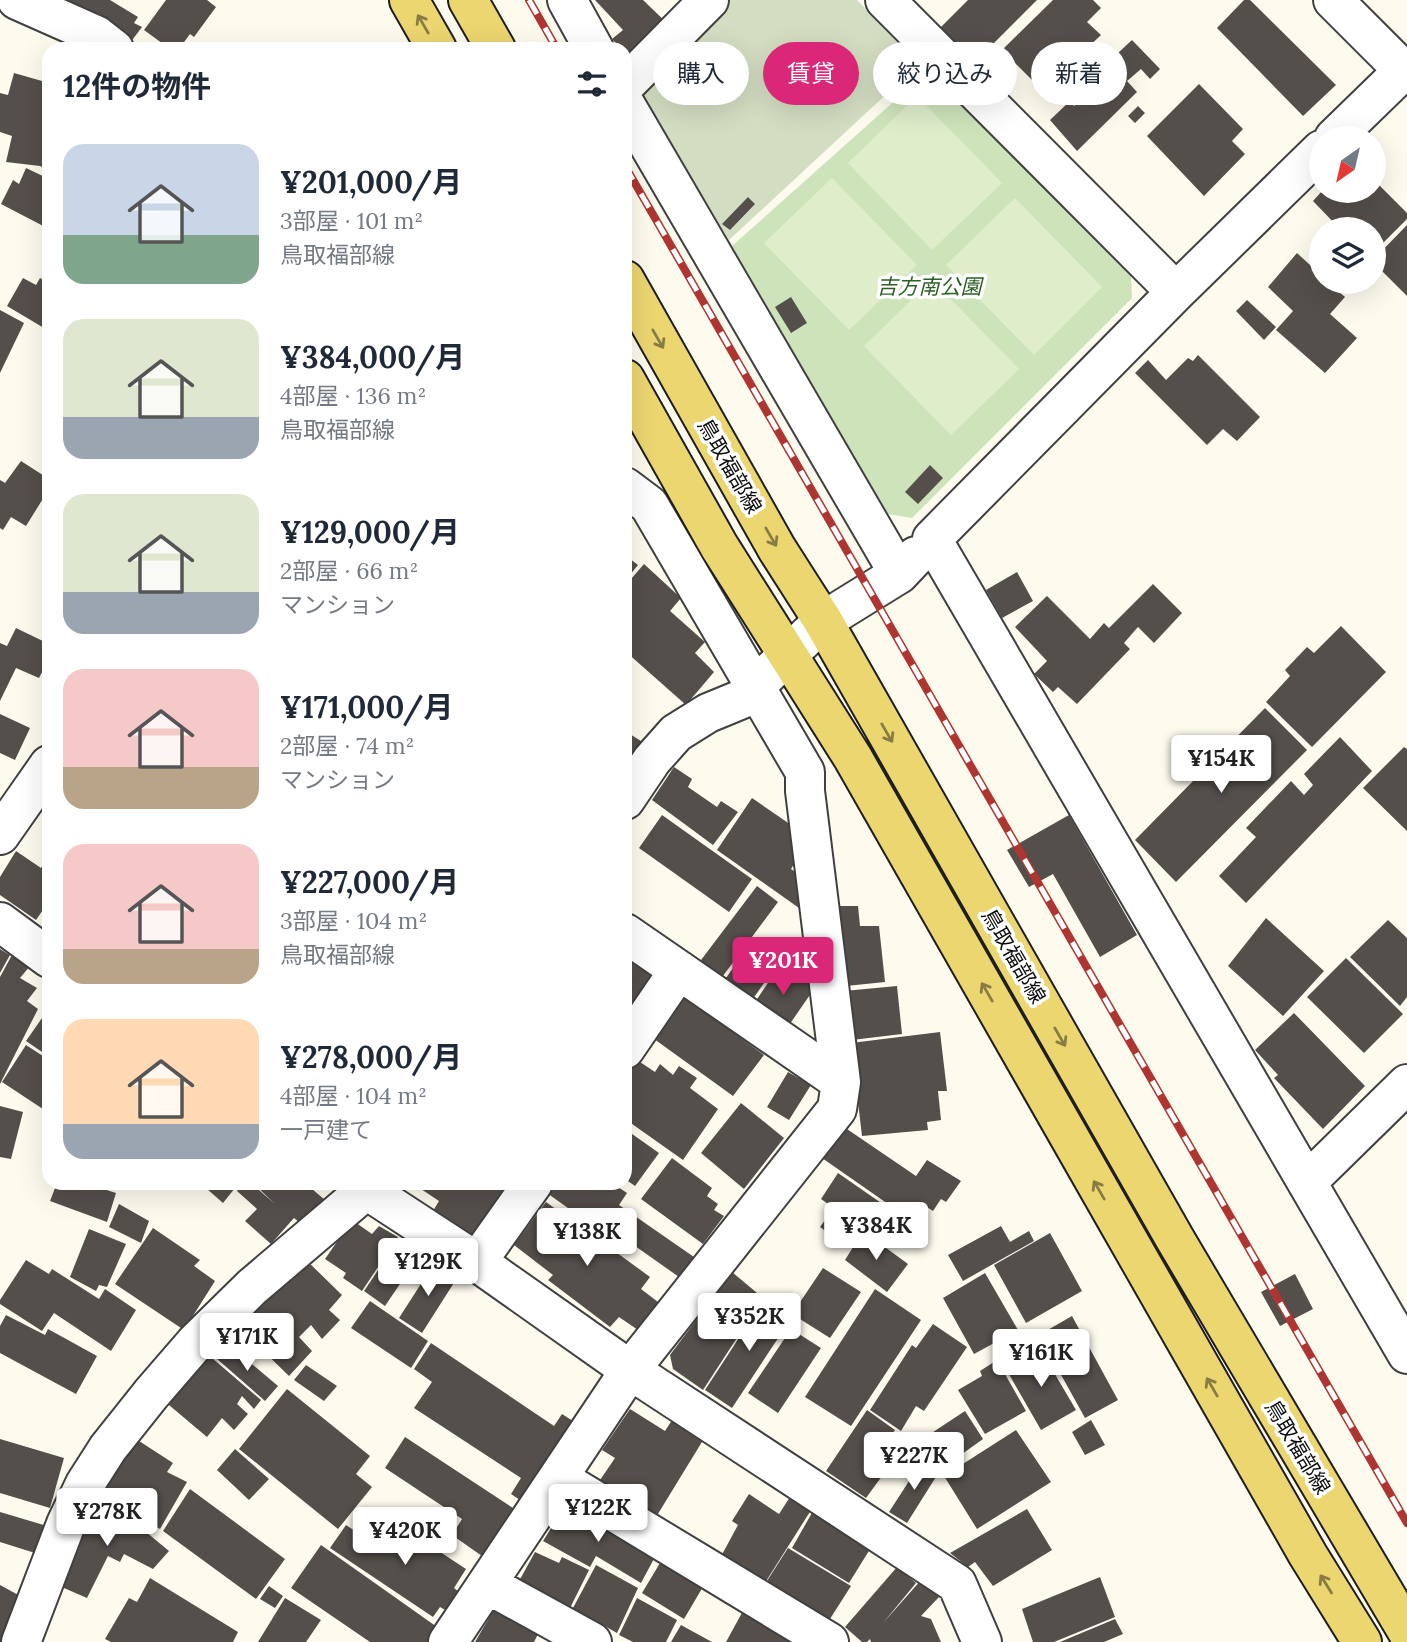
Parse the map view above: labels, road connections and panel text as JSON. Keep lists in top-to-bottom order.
{
  "streets": {
    "main road": ["鳥取福部線"]
  },
  "parks": ["吉方南公園"],
  "north": "bottom left",
  "page": {
    "chip": [
      "購入",
      "賃貸",
      "絞り込み",
      "新着"
    ],
    "heading": "12件の物件",
    "list": [
      {
        "name": "¥201,000/月",
        "note": "3部屋 · 101 m² · 鳥取福部線"
      },
      {
        "name": "¥384,000/月",
        "note": "4部屋 · 136 m² · 鳥取福部線"
      },
      {
        "name": "¥129,000/月",
        "note": "2部屋 · 66 m² · マンション"
      },
      {
        "name": "¥171,000/月",
        "note": "2部屋 · 74 m² · マンション"
      },
      {
        "name": "¥227,000/月",
        "note": "3部屋 · 104 m² · 鳥取福部線"
      },
      {
        "name": "¥278,000/月",
        "note": "4部屋 · 104 m² · 一戸建て"
      }
    ],
    "price": [
      "¥154K",
      "¥201K",
      "¥384K",
      "¥138K",
      "¥129K",
      "¥352K",
      "¥171K",
      "¥161K",
      "¥227K",
      "¥122K",
      "¥278K",
      "¥420K"
    ]
  }
}
